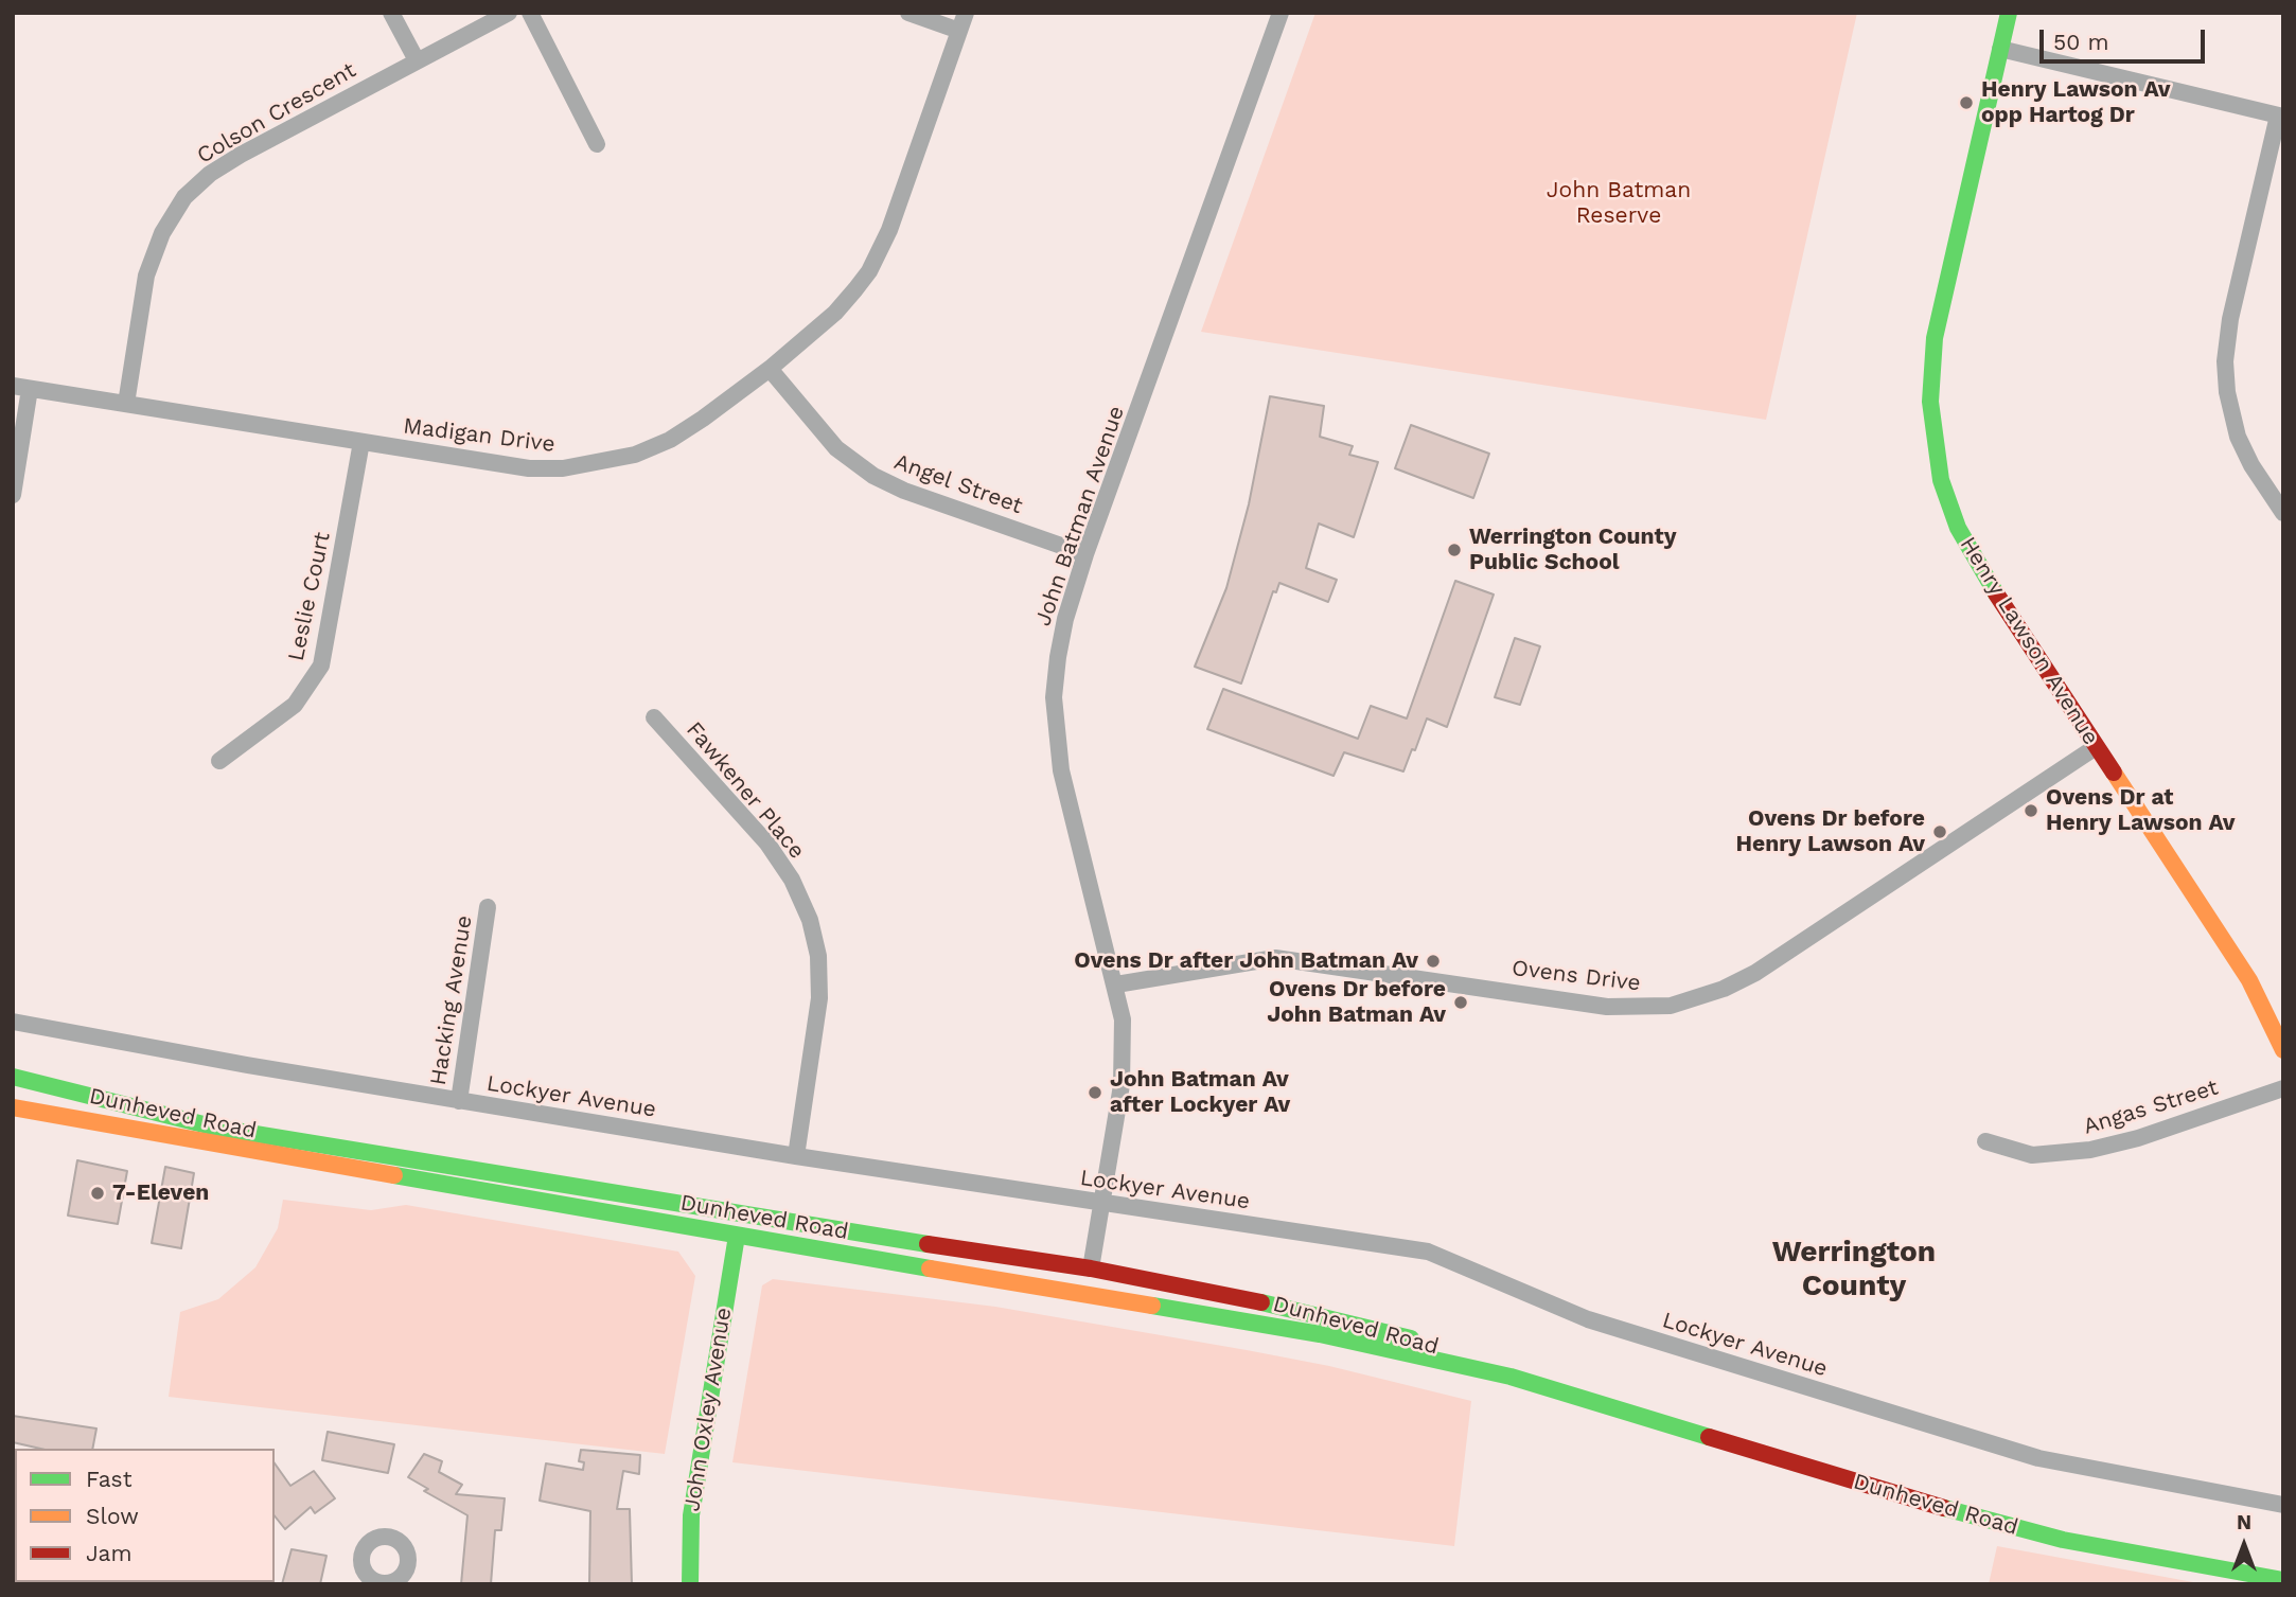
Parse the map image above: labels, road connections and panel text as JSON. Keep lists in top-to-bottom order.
{
  "streets": {
    "main road": ["Henry Lawson Avenue", "Dunheved Road", "John Oxley Avenue"],
    "street": [
      "Colson Crescent",
      "Madigan Drive",
      "Angel Street",
      "John Batman Avenue",
      "Leslie Court",
      "Fawkener Place",
      "Ovens Drive",
      "Hacking Avenue",
      "Lockyer Avenue",
      "Angas Street"
    ]
  },
  "crossings": [
    ["Colson Crescent", "Madigan Drive"],
    ["Madigan Drive", "Angel Street"],
    ["Madigan Drive", "Leslie Court"],
    ["Angel Street", "John Batman Avenue"],
    ["John Batman Avenue", "Ovens Drive"],
    ["John Batman Avenue", "Lockyer Avenue"],
    ["John Batman Avenue", "Dunheved Road"],
    ["Henry Lawson Avenue", "Ovens Drive"],
    ["Fawkener Place", "Lockyer Avenue"],
    ["Hacking Avenue", "Lockyer Avenue"],
    ["Dunheved Road", "John Oxley Avenue"]
  ],
  "districts": ["Werrington County"],
  "parks": ["John Batman Reserve"],
  "places": [
    "Henry Lawson Av opp Hartog Dr",
    "Werrington County Public School",
    "Ovens Dr at Henry Lawson Av",
    "Ovens Dr before Henry Lawson Av",
    "Ovens Dr after John Batman Av",
    "Ovens Dr before John Batman Av",
    "John Batman Av after Lockyer Av",
    "7-Eleven"
  ],
  "legend": ["Fast", "Slow", "Jam"],
  "scale_bar": "50 m",
  "north": "top"
}
